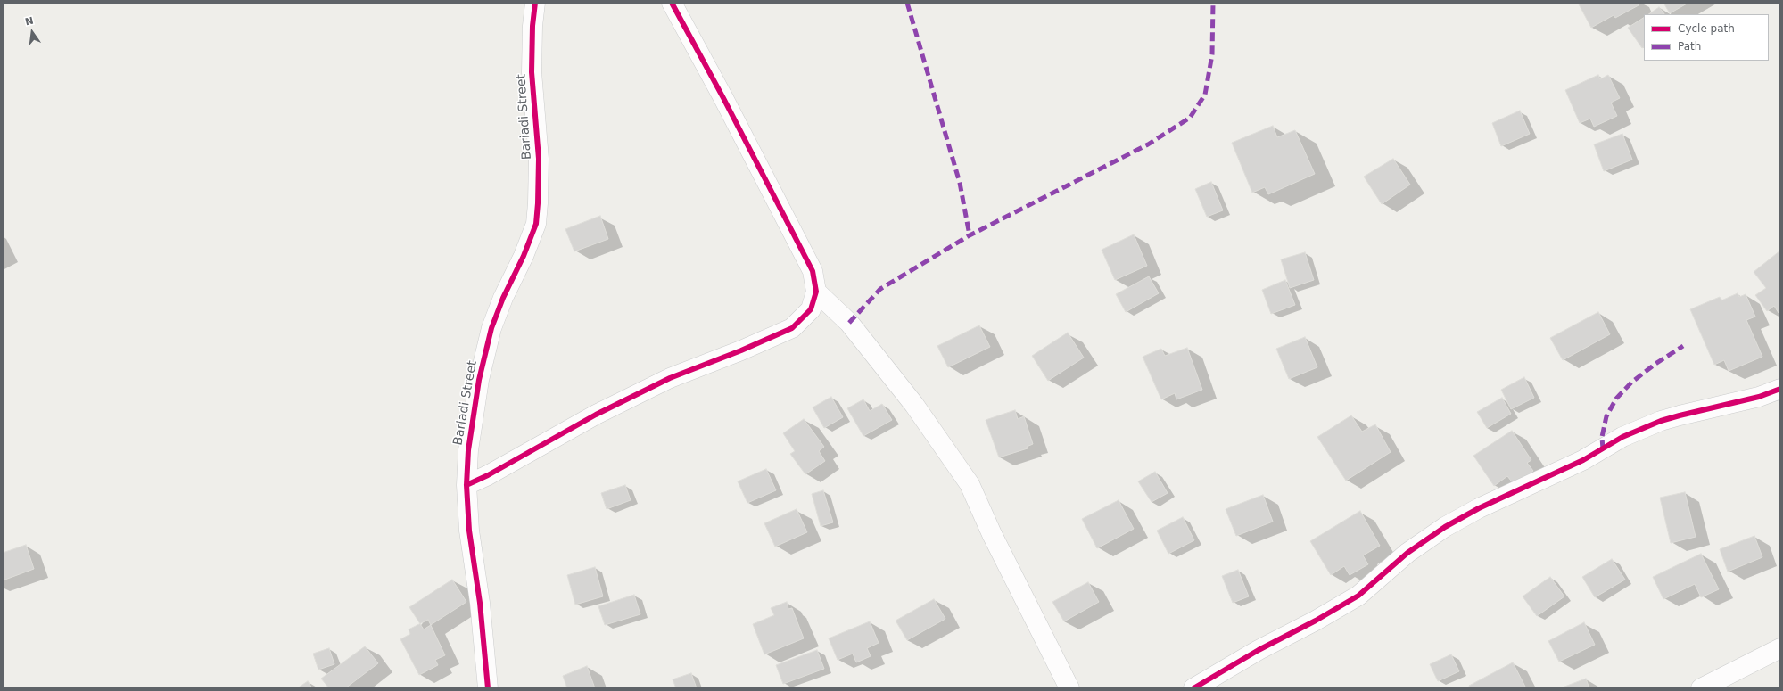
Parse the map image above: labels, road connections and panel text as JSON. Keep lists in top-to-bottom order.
{
  "streets": {
    "street": ["Bariadi Street"]
  },
  "legend": ["Cycle path", "Path"],
  "north": "top"
}
